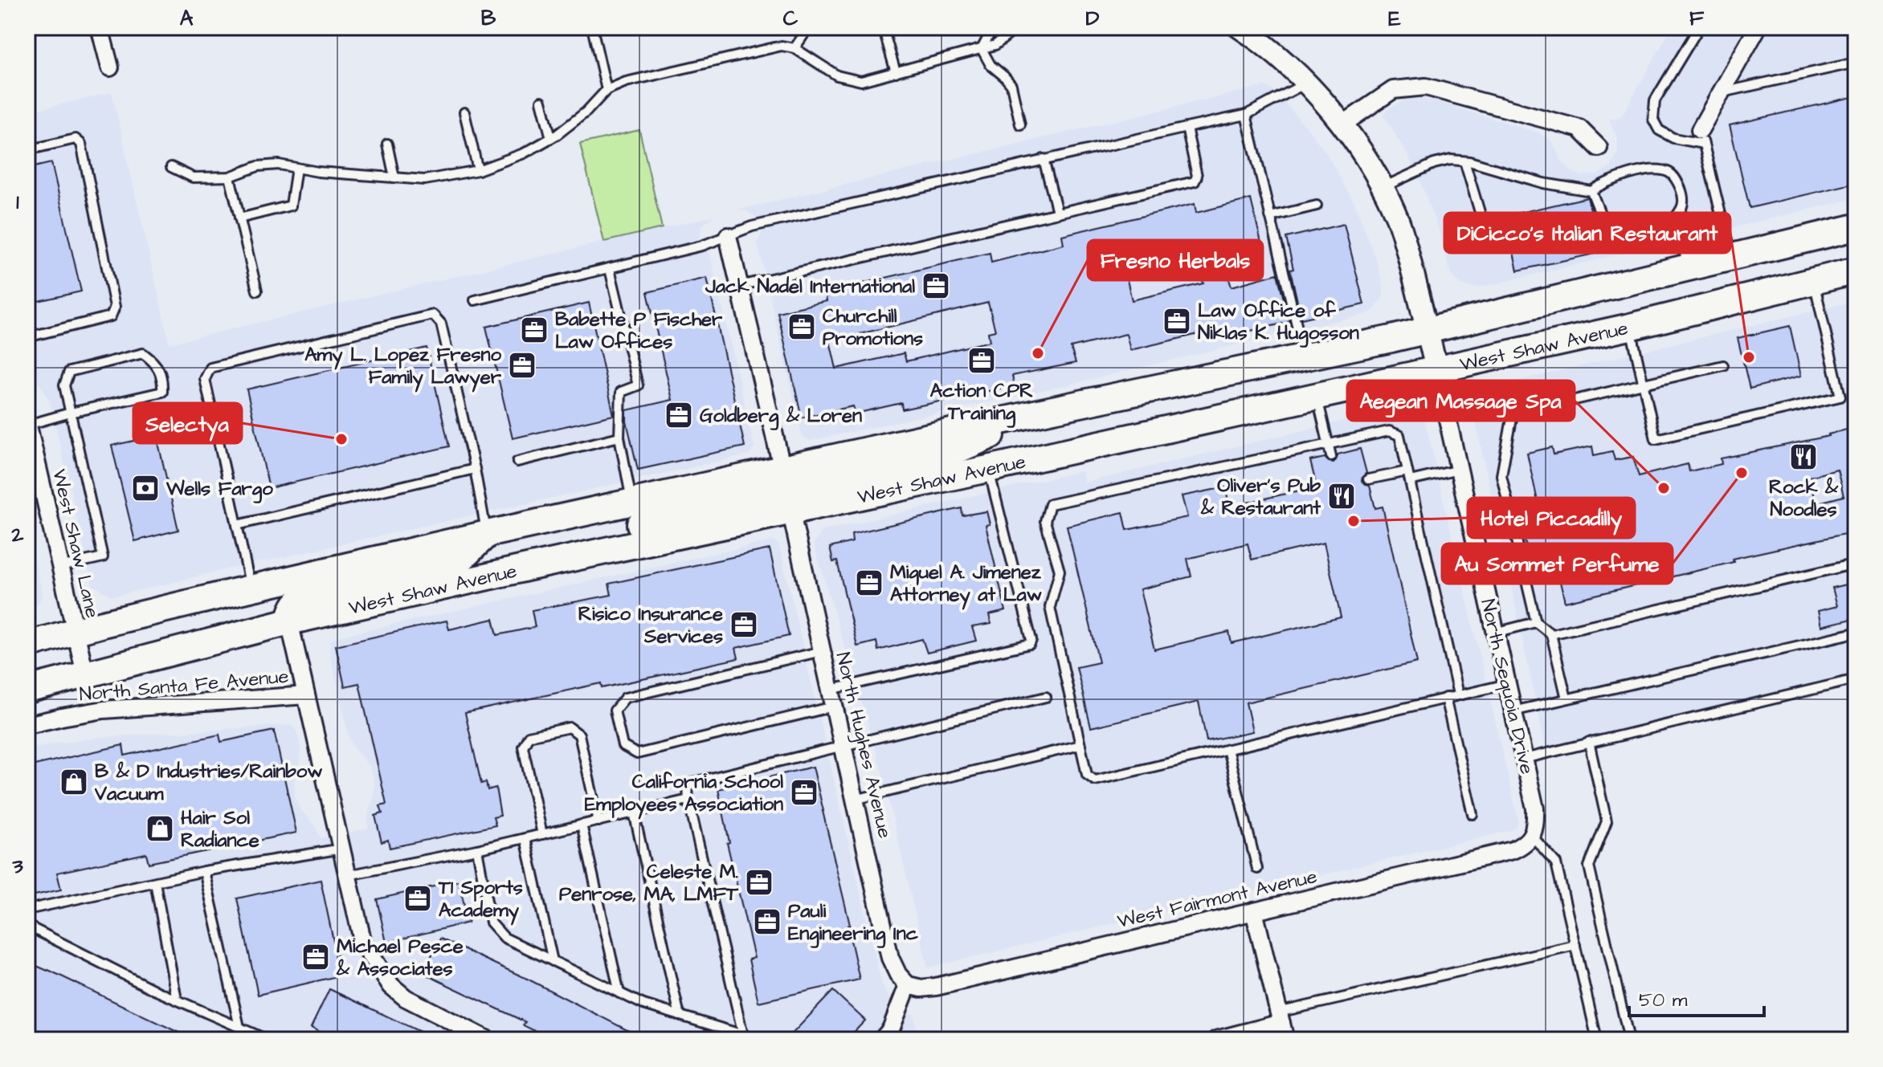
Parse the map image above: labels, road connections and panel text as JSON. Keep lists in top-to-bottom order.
{
  "streets": {
    "main road": ["West Shaw Avenue"],
    "street": [
      "West Shaw Lane",
      "North Santa Fe Avenue",
      "North Sequoia Drive",
      "North Hughes Avenue",
      "West Fairmont Avenue"
    ]
  },
  "crossings": [
    ["West Shaw Avenue", "West Shaw Lane"],
    ["West Shaw Avenue", "North Sequoia Drive"],
    ["West Shaw Avenue", "North Hughes Avenue"],
    ["North Sequoia Drive", "West Fairmont Avenue"],
    ["North Hughes Avenue", "West Fairmont Avenue"]
  ],
  "places": {
    "office": [
      "Jack Nadel International",
      "Law Office of Niklas K. Hugosson",
      "Churchill Promotions",
      "Babette P Fischer Law Offices",
      "Action CPR Training",
      "Amy L. Lopez Fresno Family Lawyer",
      "Goldberg & Loren",
      "Miguel A. Jimenez Attorney at Law",
      "Risico Insurance Services",
      "California School Employees Association",
      "Celeste M. Penrose, MA, LMFT",
      "T1 Sports Academy",
      "Pauli Engineering Inc",
      "Michael Pesce & Associates"
    ],
    "other": [
      "Fresno Herbals",
      "DiCicco's Italian Restaurant",
      "Selectya",
      "Au Sommet Perfume",
      "Aegean Massage Spa",
      "Hotel Piccadilly"
    ],
    "restaurant": ["Rock & Noodles", "Oliver's Pub & Restaurant"],
    "bank": ["Wells Fargo"],
    "shop": ["B & D Industries/Rainbow Vacuum", "Hair Sol Radiance"]
  },
  "scale_bar": "50 m",
  "grid": {
    "columns": [
      "A",
      "B",
      "C",
      "D",
      "E",
      "F"
    ],
    "rows": ["1", "2", "3"]
  }
}
